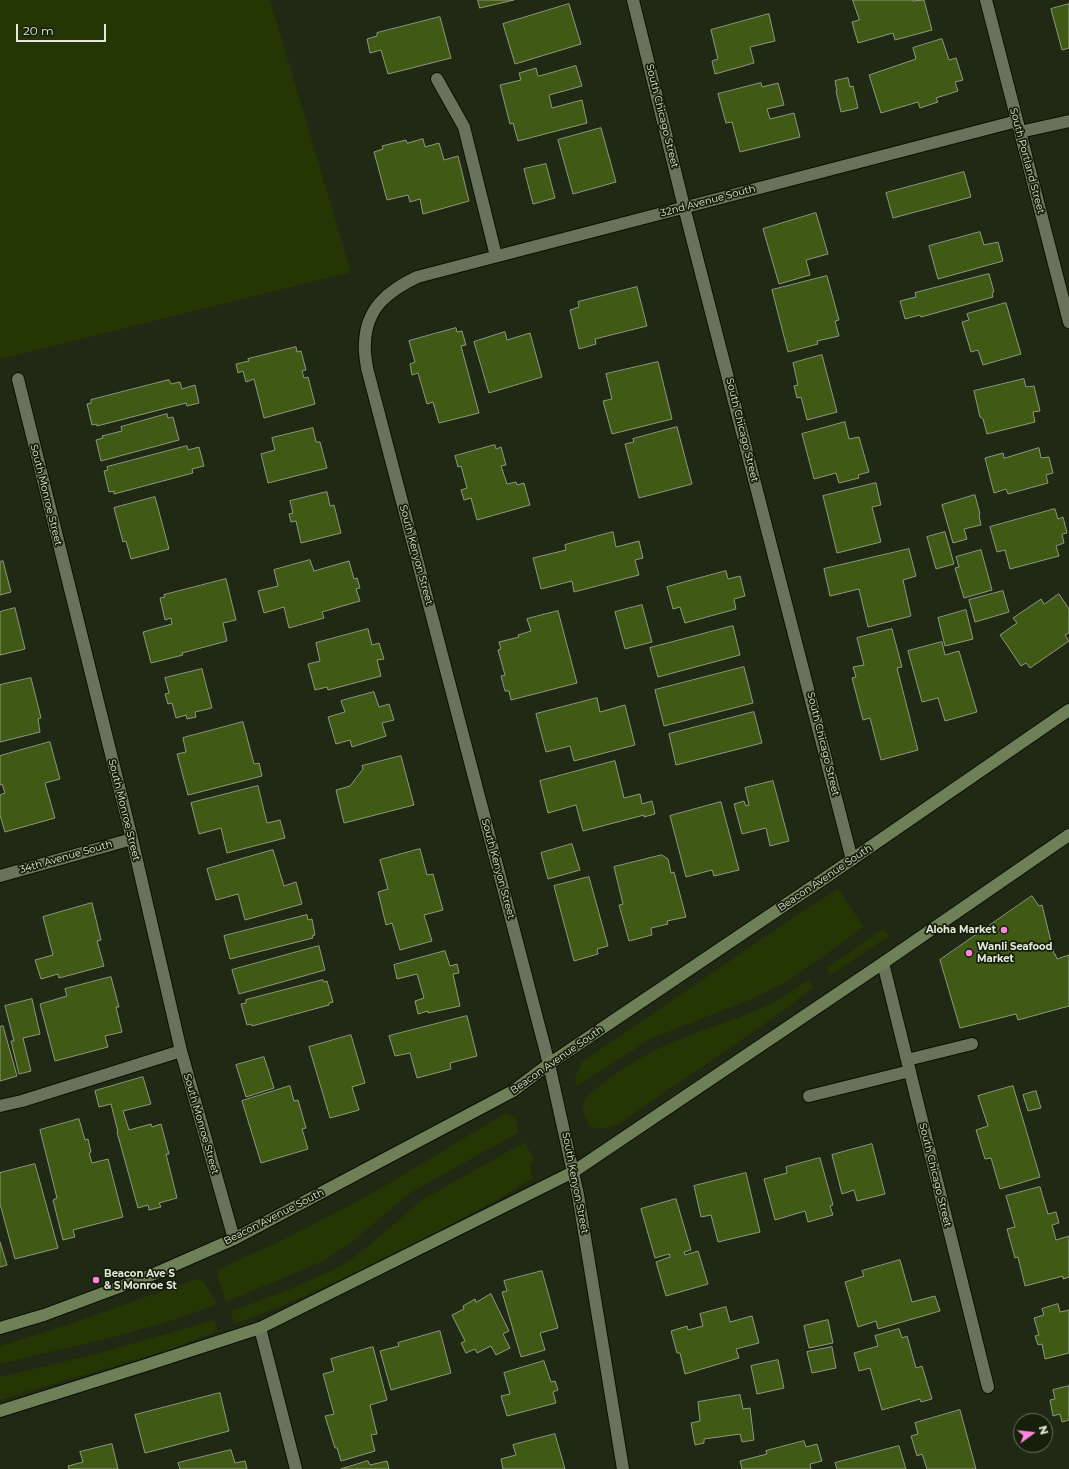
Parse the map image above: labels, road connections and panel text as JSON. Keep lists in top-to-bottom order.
{
  "streets": {
    "main road": ["Beacon Avenue South"],
    "street": [
      "South Chicago Street",
      "South Portland Street",
      "32nd Avenue South",
      "South Monroe Street",
      "South Kenyon Street",
      "34th Avenue South"
    ]
  },
  "crossings": [
    ["South Chicago Street", "32nd Avenue South"],
    ["South Chicago Street", "Beacon Avenue South"],
    ["South Portland Street", "32nd Avenue South"],
    ["32nd Avenue South", "South Kenyon Street"],
    ["South Monroe Street", "34th Avenue South"],
    ["South Monroe Street", "Beacon Avenue South"],
    ["South Kenyon Street", "Beacon Avenue South"]
  ],
  "places": ["Aloha Market", "Wanli Seafood Market", "Beacon Ave S & S Monroe St"],
  "scale_bar": "20 m",
  "north": "right"
}
